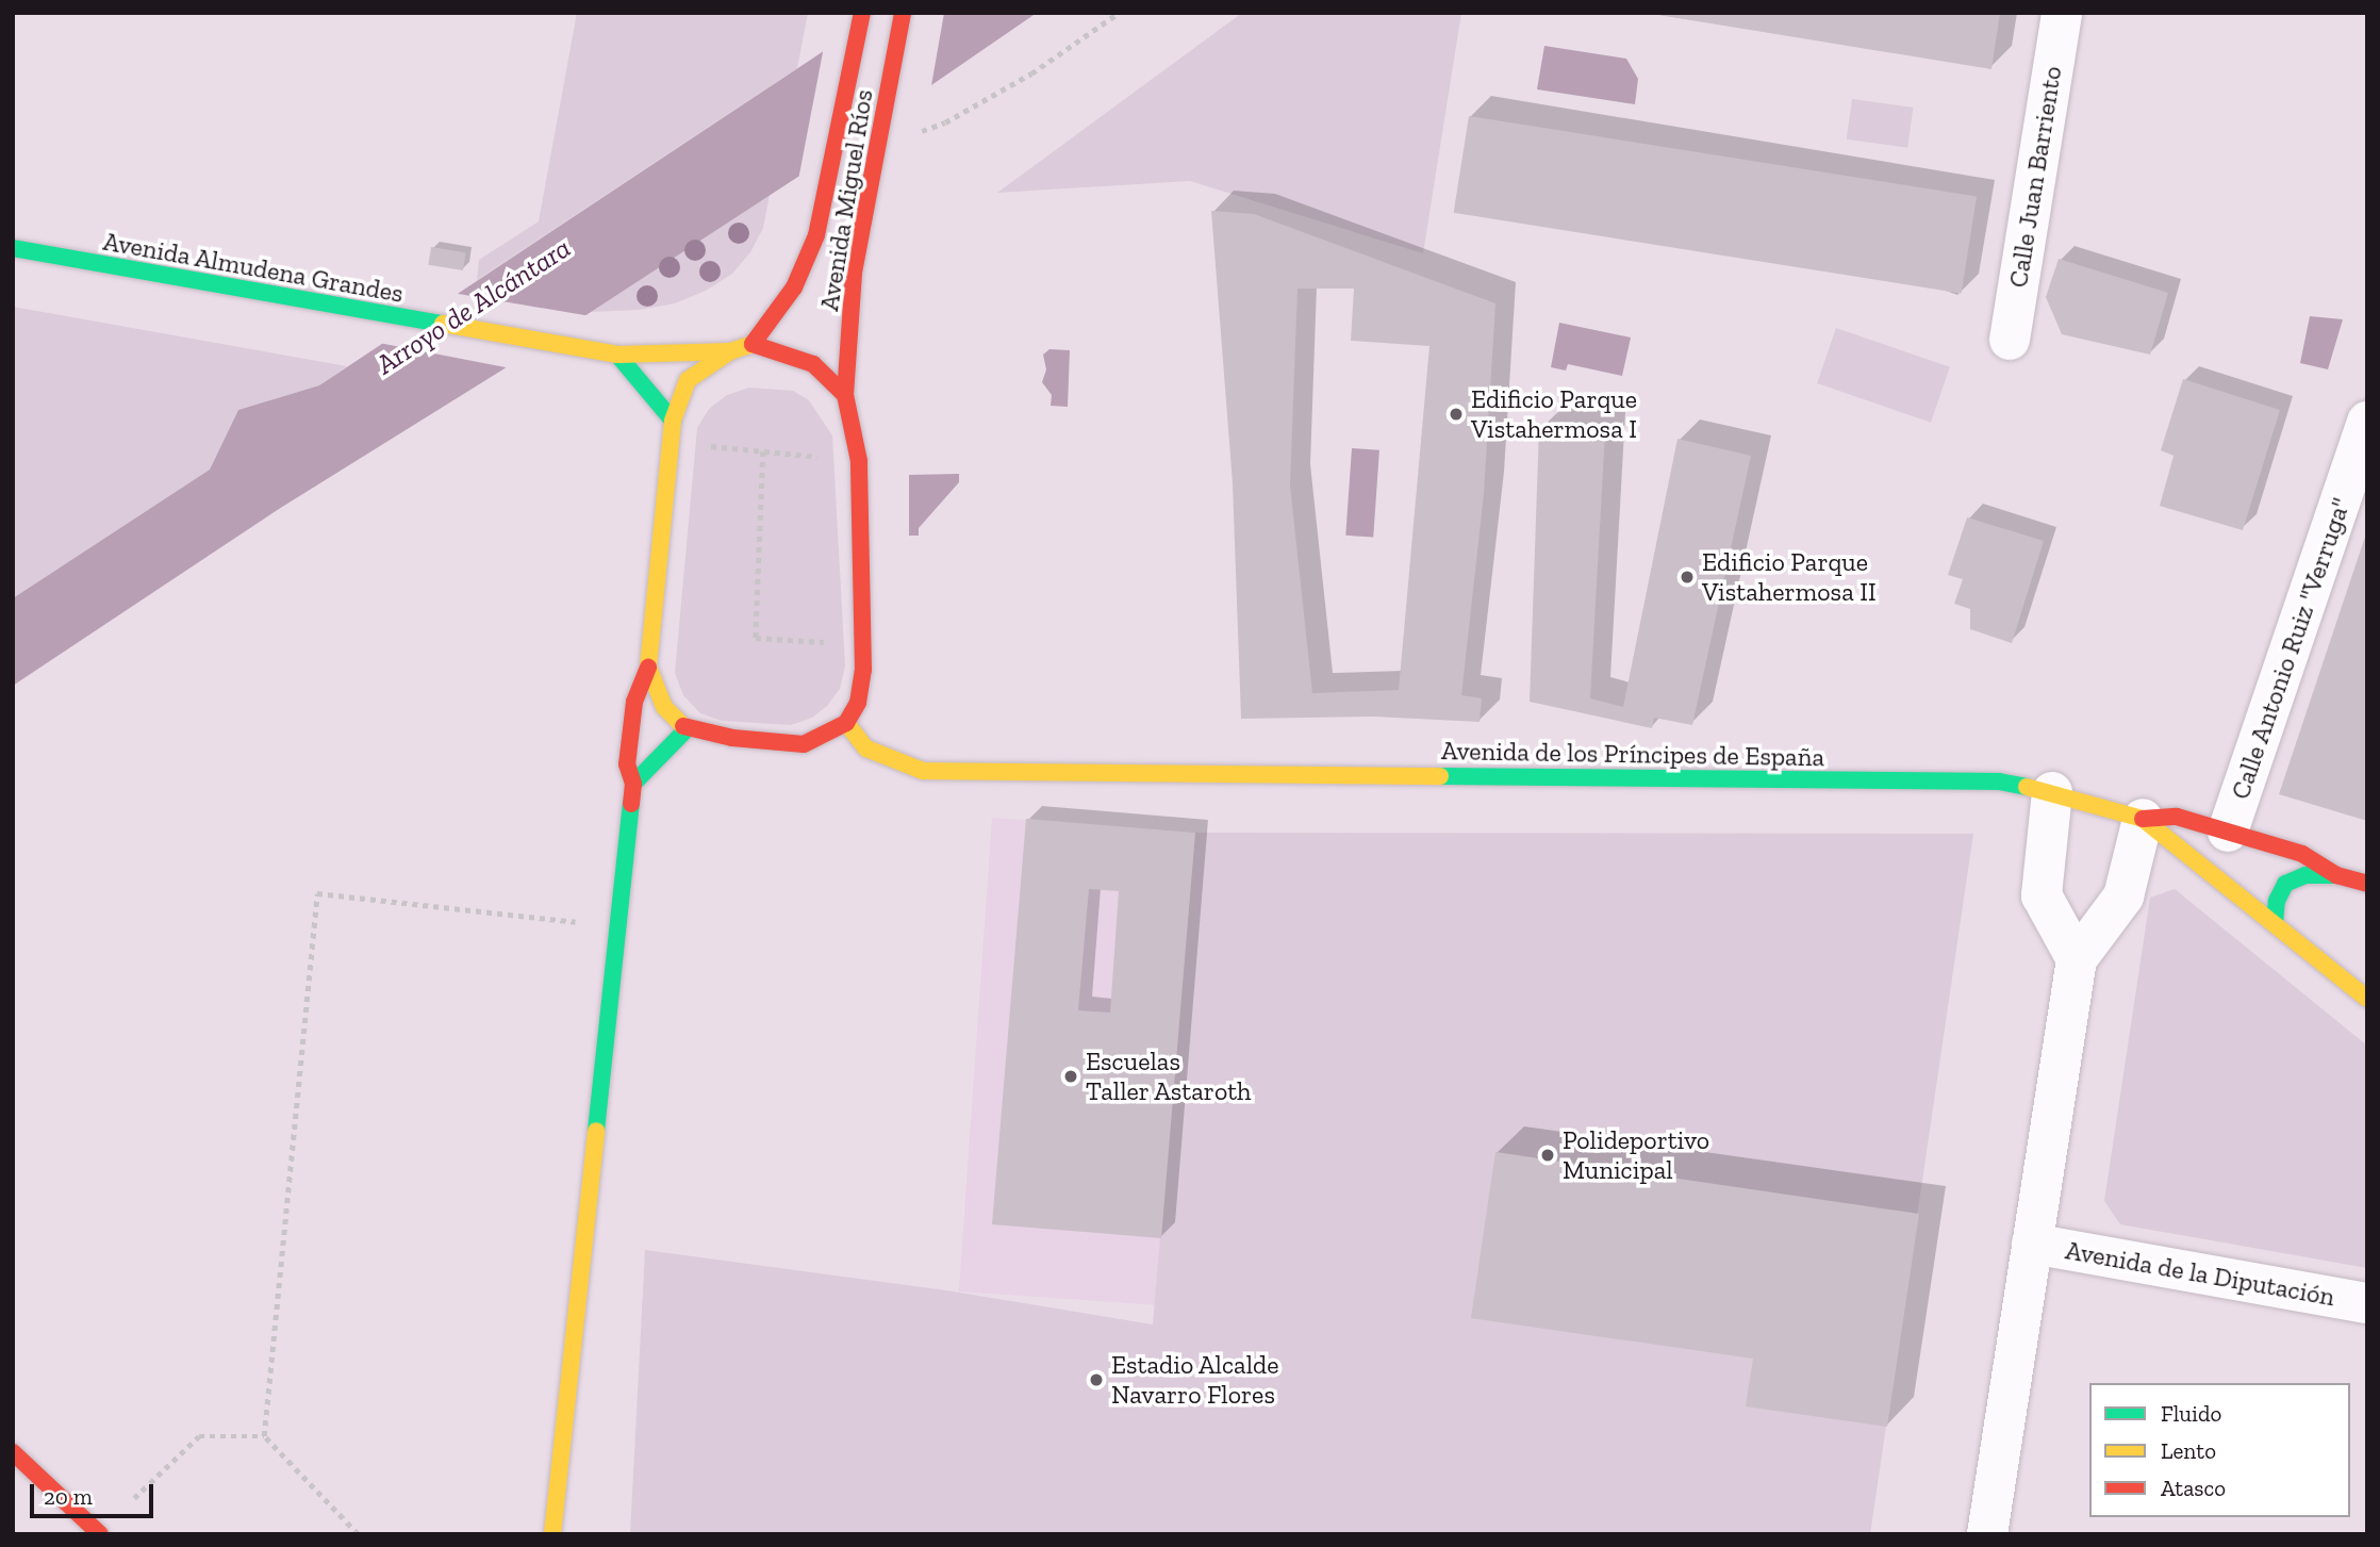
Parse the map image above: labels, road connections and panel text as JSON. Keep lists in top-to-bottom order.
{
  "streets": {
    "street": [
      "Calle Juan Barriento",
      "Avenida Miguel Ríos",
      "Avenida Almudena Grandes",
      "Calle Antonio Ruiz \"Verruga\"",
      "Avenida de los Príncipes de España",
      "Avenida de la Diputación"
    ]
  },
  "crossings": [
    ["Avenida Miguel Ríos", "Avenida de los Príncipes de España"],
    ["Avenida de los Príncipes de España", "Avenida de la Diputación"]
  ],
  "water": ["Arroyo de Alcántara"],
  "places": [
    "Edificio Parque Vistahermosa I",
    "Edificio Parque Vistahermosa II",
    "Escuelas Taller Astaroth",
    "Polideportivo Municipal",
    "Estadio Alcalde Navarro Flores"
  ],
  "legend": ["Fluido", "Lento", "Atasco"],
  "scale_bar": "20 m"
}
